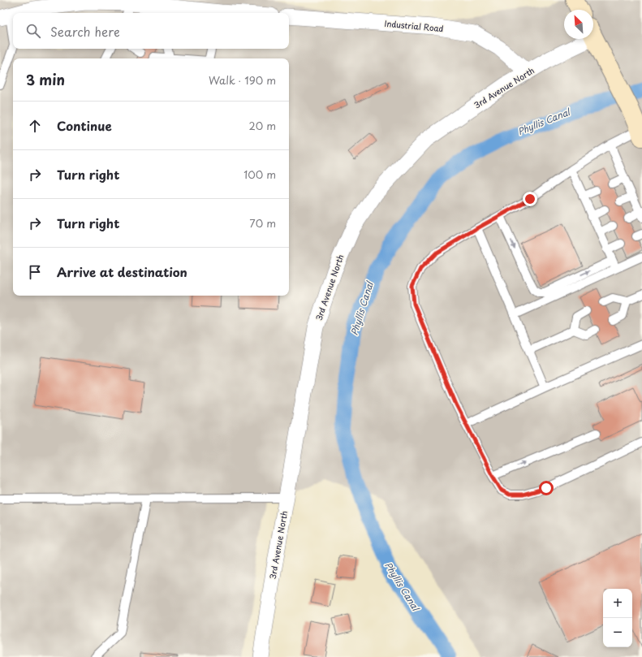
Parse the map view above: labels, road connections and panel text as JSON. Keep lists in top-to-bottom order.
{
  "streets": {
    "street": ["Industrial Road", "3rd Avenue North"]
  },
  "crossings": [
    ["Industrial Road", "3rd Avenue North"]
  ],
  "water": ["Phyllis Canal"],
  "north": "top left",
  "page": {
    "search": "Search here",
    "heading": ["3 min", "Walk · 190 m"],
    "list": [
      ["Continue", "20 m"],
      ["Turn right", "100 m"],
      ["Turn right", "70 m"],
      "Arrive at destination"
    ],
    "map_buttons": ["+", "−"]
  }
}
